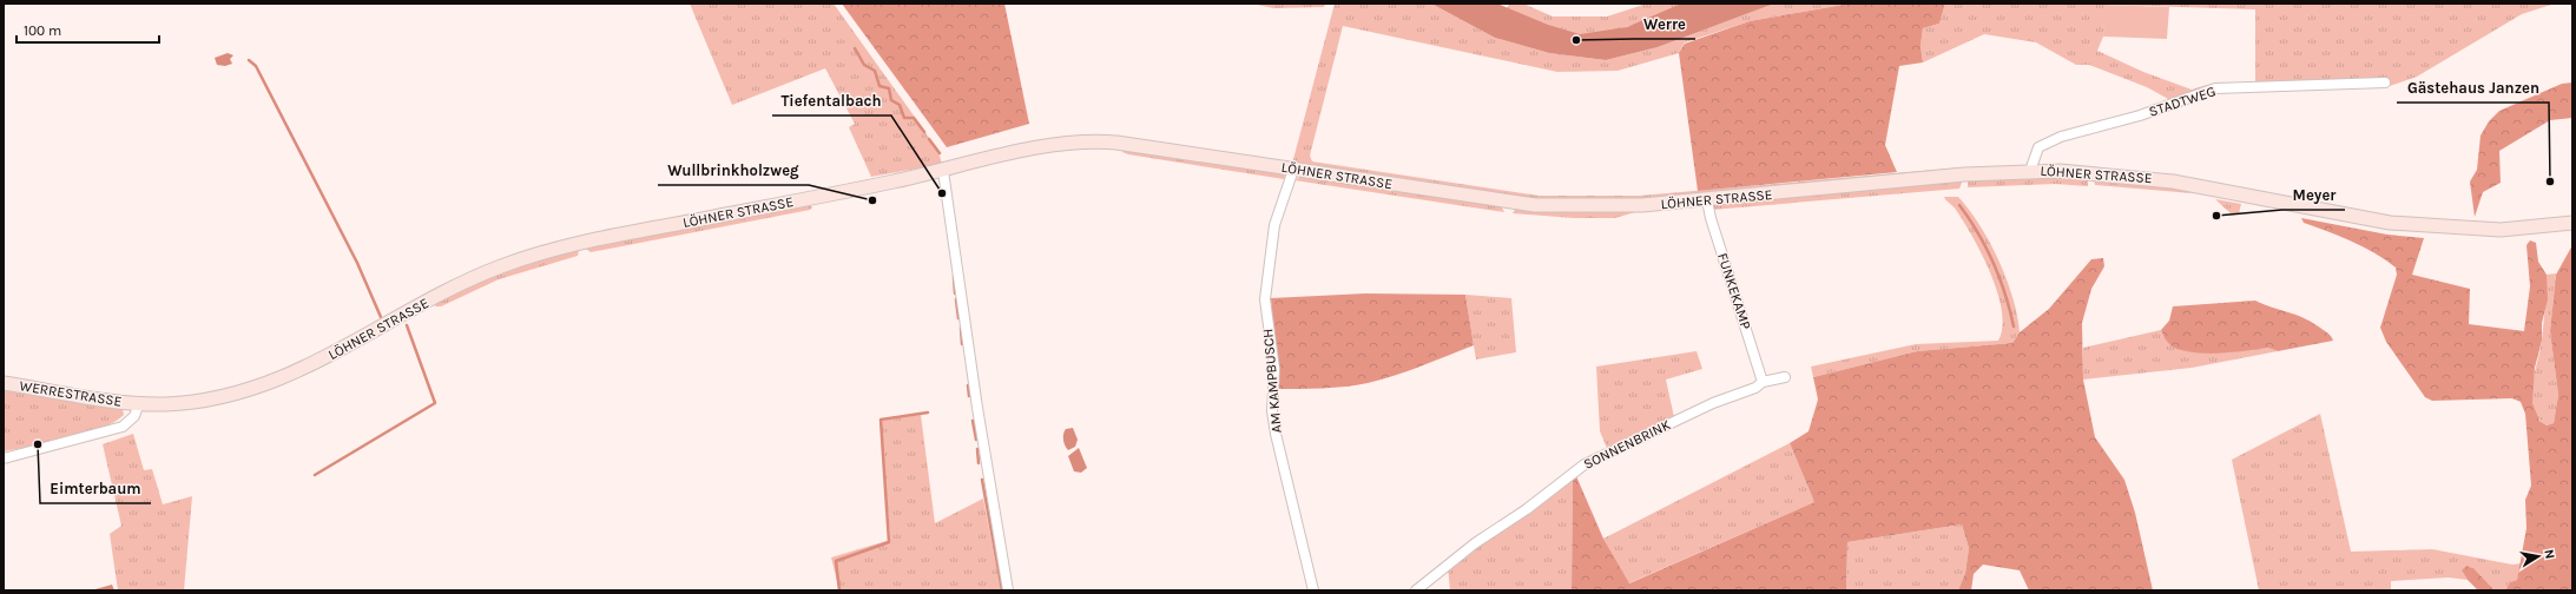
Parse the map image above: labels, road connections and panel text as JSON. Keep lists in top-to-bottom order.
{
  "streets": {
    "main road": ["LÖHNER STRASSE", "WERRESTRASSE"],
    "street": [
      "STADTWEG",
      "FUNKEKAMP",
      "AM KAMPBUSCH",
      "SONNENBRINK"
    ]
  },
  "crossings": [
    ["STADTWEG", "LÖHNER STRASSE"],
    ["LÖHNER STRASSE", "FUNKEKAMP"],
    ["LÖHNER STRASSE", "AM KAMPBUSCH"],
    ["LÖHNER STRASSE", "WERRESTRASSE"],
    ["FUNKEKAMP", "SONNENBRINK"]
  ],
  "places": [
    "Werre",
    "Gästehaus Janzen",
    "Tiefentalbach",
    "Wullbrinkholzweg",
    "Meyer",
    "Eimterbaum"
  ],
  "scale_bar": "100 m",
  "north": "right"
}
